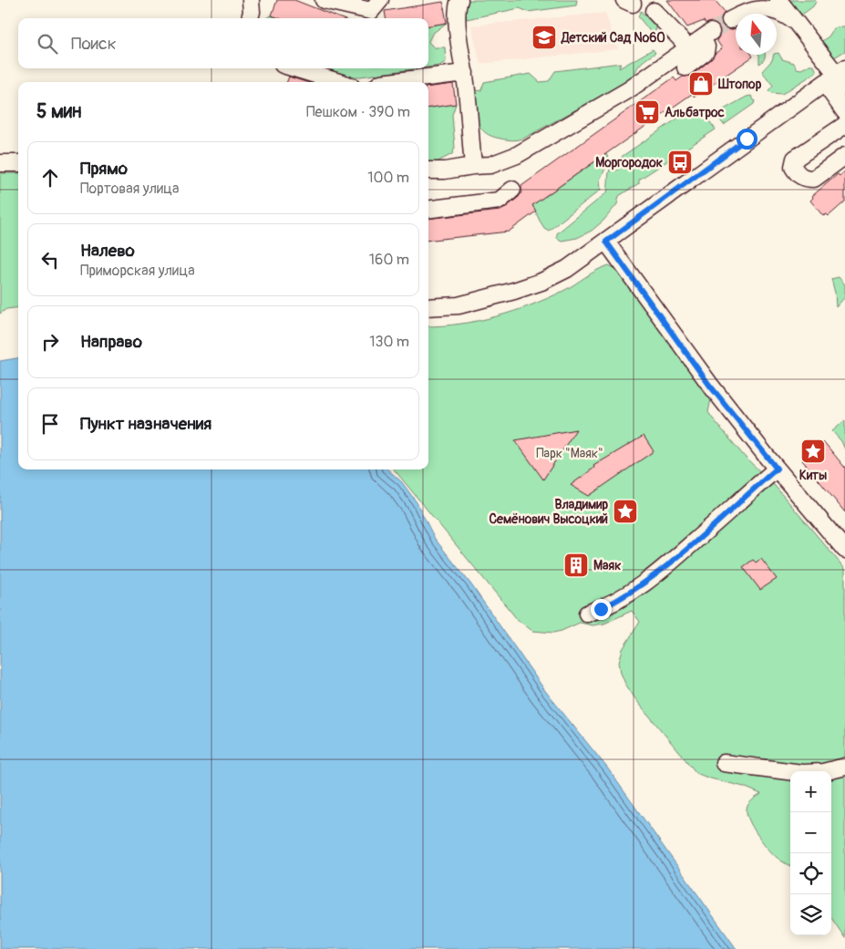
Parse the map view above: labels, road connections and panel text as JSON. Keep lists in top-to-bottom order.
{
  "parks": ["Парк \"Маяк\""],
  "places": {
    "school or university": ["Детский Сад №60"],
    "shop": ["Штопор"],
    "supermarket": ["Альбатрос"],
    "bus stop": ["Моргородок"],
    "place": ["Киты", "Владимир Семёнович Высоцкий"],
    "building": ["Маяк"]
  },
  "north": "top",
  "page": {
    "search": "Поиск",
    "heading": ["5 мин", "Пешком · 390 m"],
    "list": [
      ["Прямо", "Портовая улица", "100 m"],
      ["Налево", "Приморская улица", "160 m"],
      ["Направо", "130 m"],
      "Пункт назначения"
    ],
    "map_buttons": ["+", "−"]
  }
}
